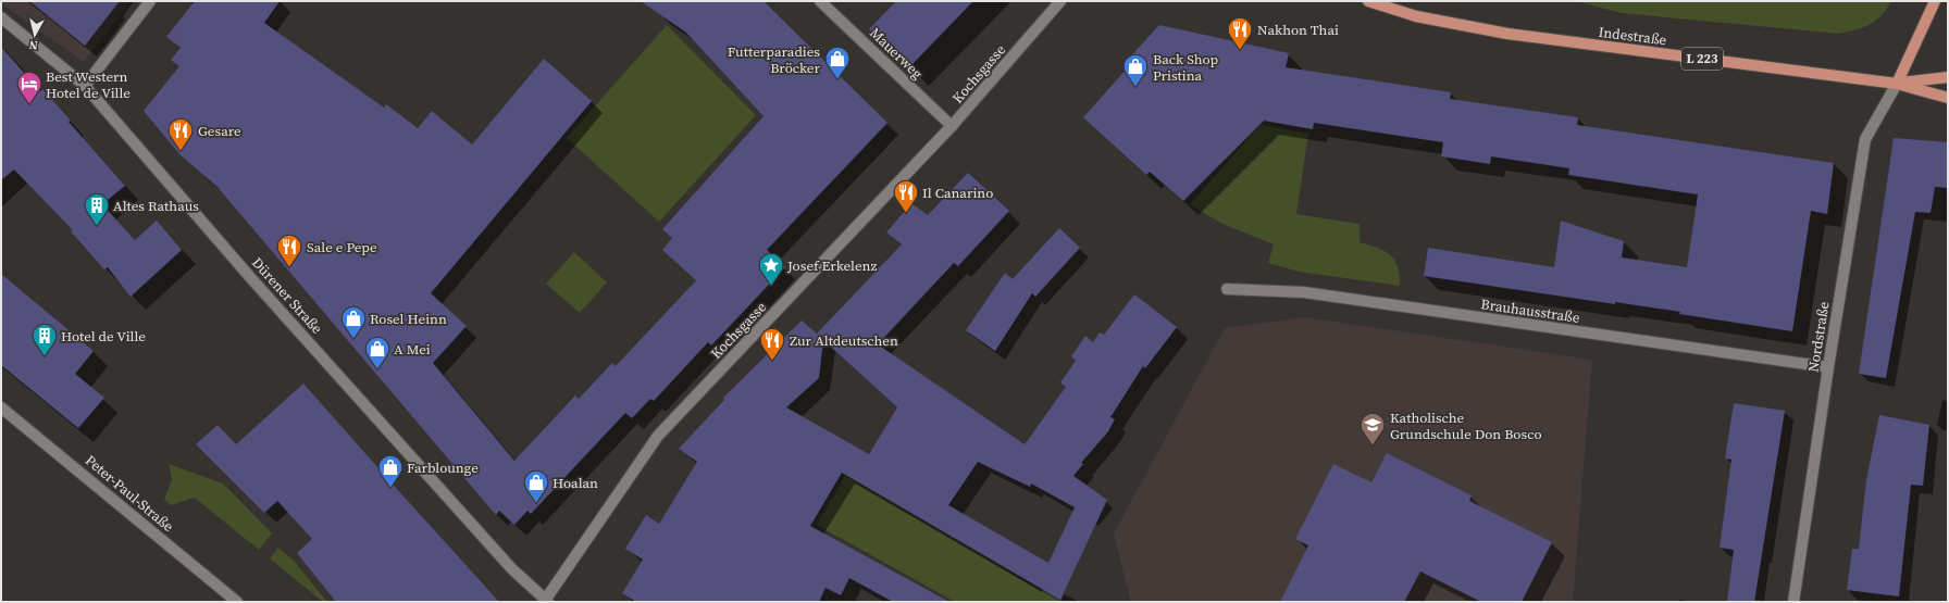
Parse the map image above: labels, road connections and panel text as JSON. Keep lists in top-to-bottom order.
{
  "streets": {
    "main road": ["Indestraße", "L 223"],
    "street": [
      "Mauerweg",
      "Kochsgasse",
      "Dürener Straße",
      "Brauhausstraße",
      "Nordstraße",
      "Peter-Paul-Straße"
    ]
  },
  "crossings": [
    ["Indestraße", "Nordstraße"],
    ["Mauerweg", "Kochsgasse"],
    ["Kochsgasse", "Dürener Straße"],
    ["Brauhausstraße", "Nordstraße"]
  ],
  "places": {
    "restaurant": [
      "Nakhon Thai",
      "Gesare",
      "Il Canarino",
      "Sale e Pepe",
      "Zur Altdeutschen"
    ],
    "shop": [
      "Futterparadies Bröcker",
      "Back Shop Pristina",
      "Rosel Heinn",
      "A Mei",
      "Farblounge",
      "Hoalan"
    ],
    "hotel": ["Best Western Hotel de Ville"],
    "building": ["Altes Rathaus", "Hotel de Ville"],
    "place": ["Josef Erkelenz"],
    "school or university": ["Katholische Grundschule Don Bosco"]
  },
  "north": "bottom"
}
